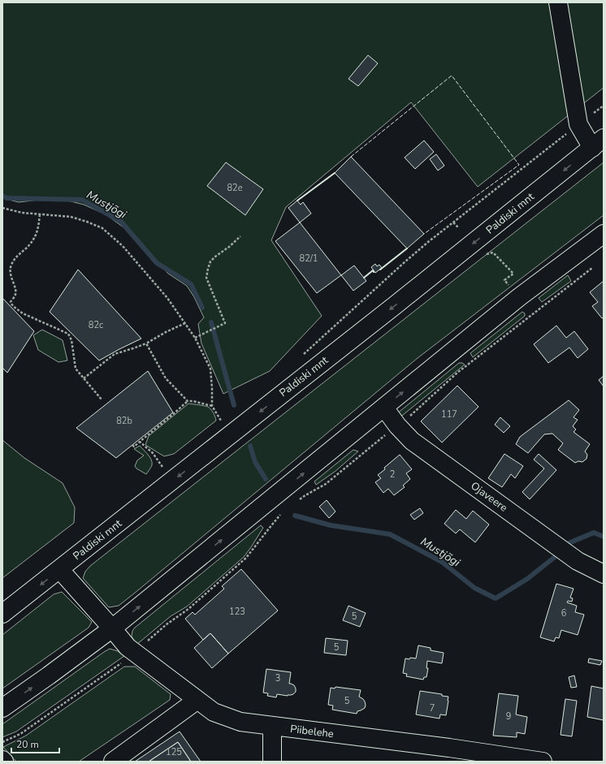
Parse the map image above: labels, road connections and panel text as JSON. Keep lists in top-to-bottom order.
{
  "streets": {
    "main road": ["Paldiski mnt", "Ojaveere", "Piibelehe"]
  },
  "crossings": [
    ["Paldiski mnt", "Piibelehe"]
  ],
  "water": ["Mustjõgi"],
  "house_numbers": [
    "82e",
    "82/1",
    "82c",
    "117",
    "82b",
    "2",
    "123",
    "6",
    "5",
    "5",
    "3",
    "5",
    "7",
    "9",
    "125"
  ],
  "scale_bar": "20 m"
}
